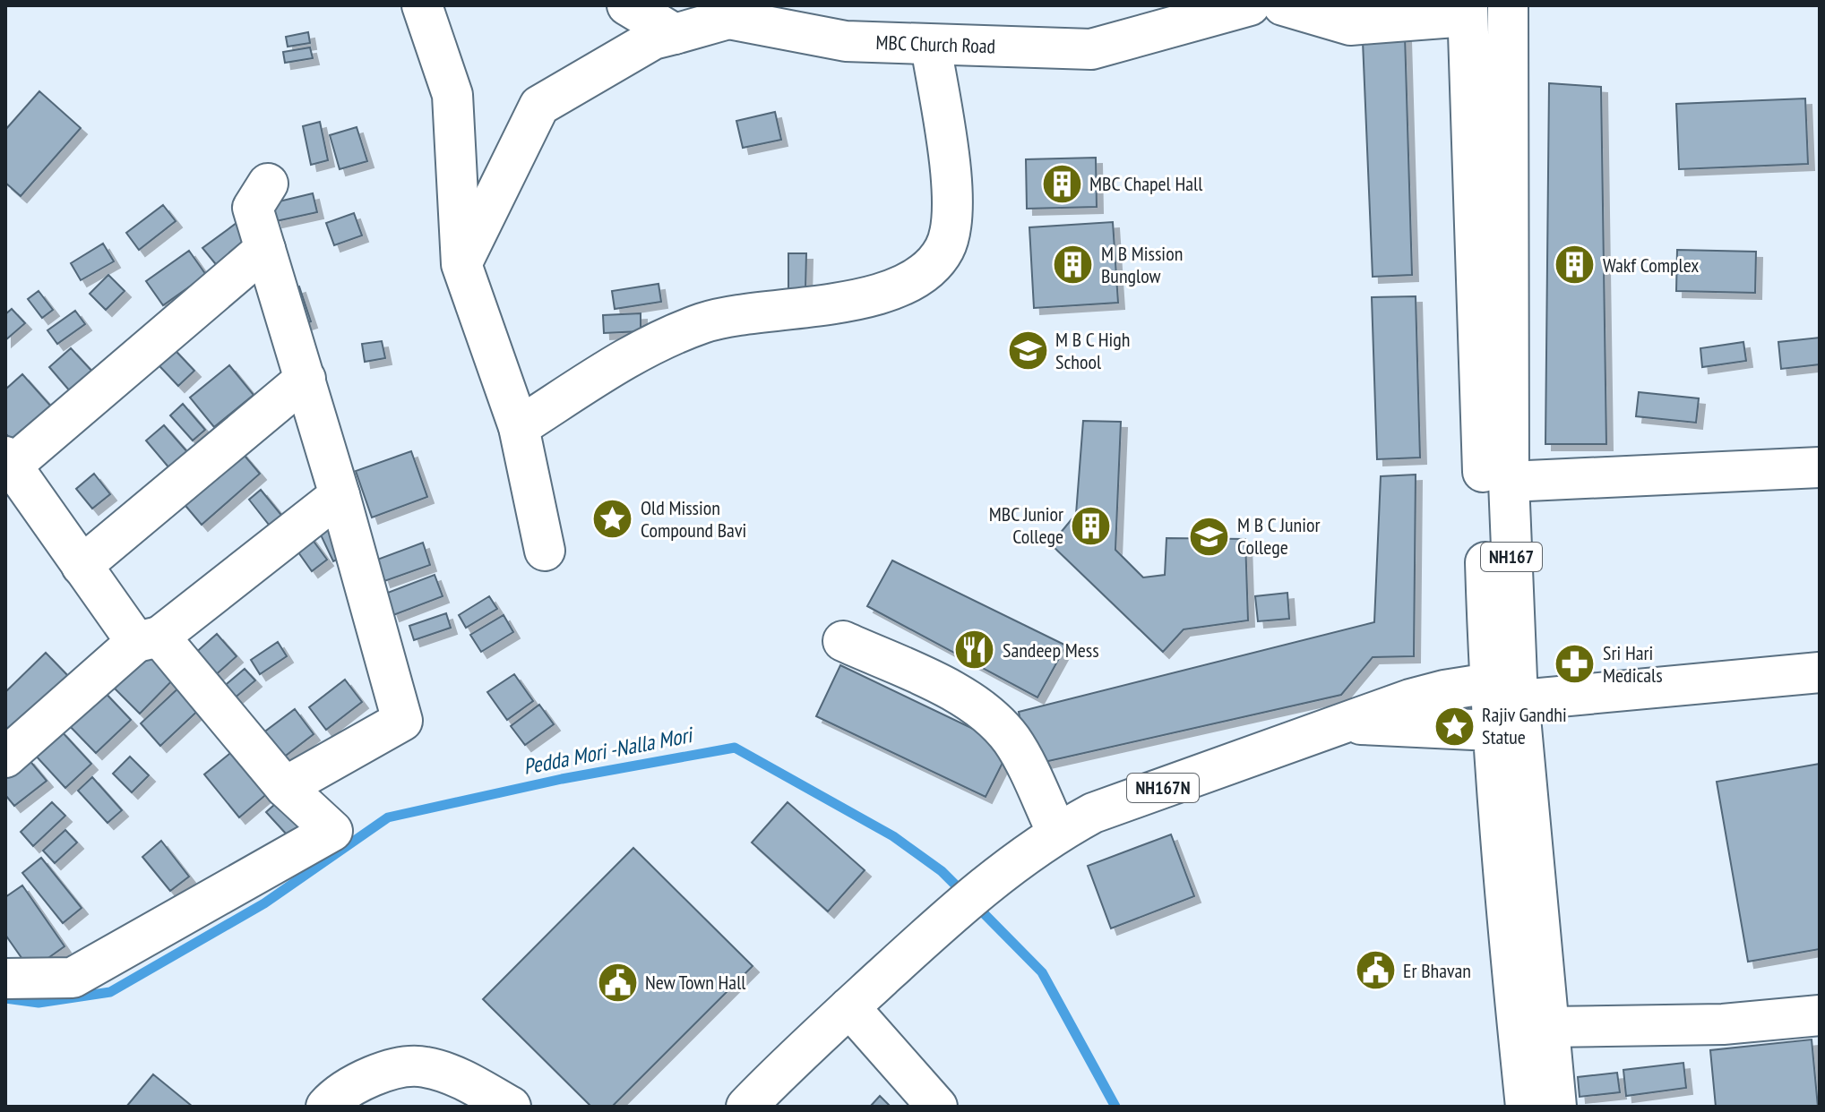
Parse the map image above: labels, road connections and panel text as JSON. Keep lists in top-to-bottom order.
{
  "streets": {
    "main road": ["MBC Church Road", "NH167", "NH167N"]
  },
  "crossings": [
    ["NH167", "NH167N"]
  ],
  "water": ["Pedda Mori -Nalla Mori"],
  "places": {
    "building": [
      "MBC Chapel Hall",
      "M B Mission Bunglow",
      "Wakf Complex",
      "MBC Junior College"
    ],
    "school or university": ["M B C High School", "M B C Junior College"],
    "place": ["Old Mission Compound Bavi", "Rajiv Gandhi Statue"],
    "restaurant": ["Sandeep Mess"],
    "pharmacy": ["Sri Hari Medicals"],
    "public building": ["Er Bhavan", "New Town Hall"]
  }
}
